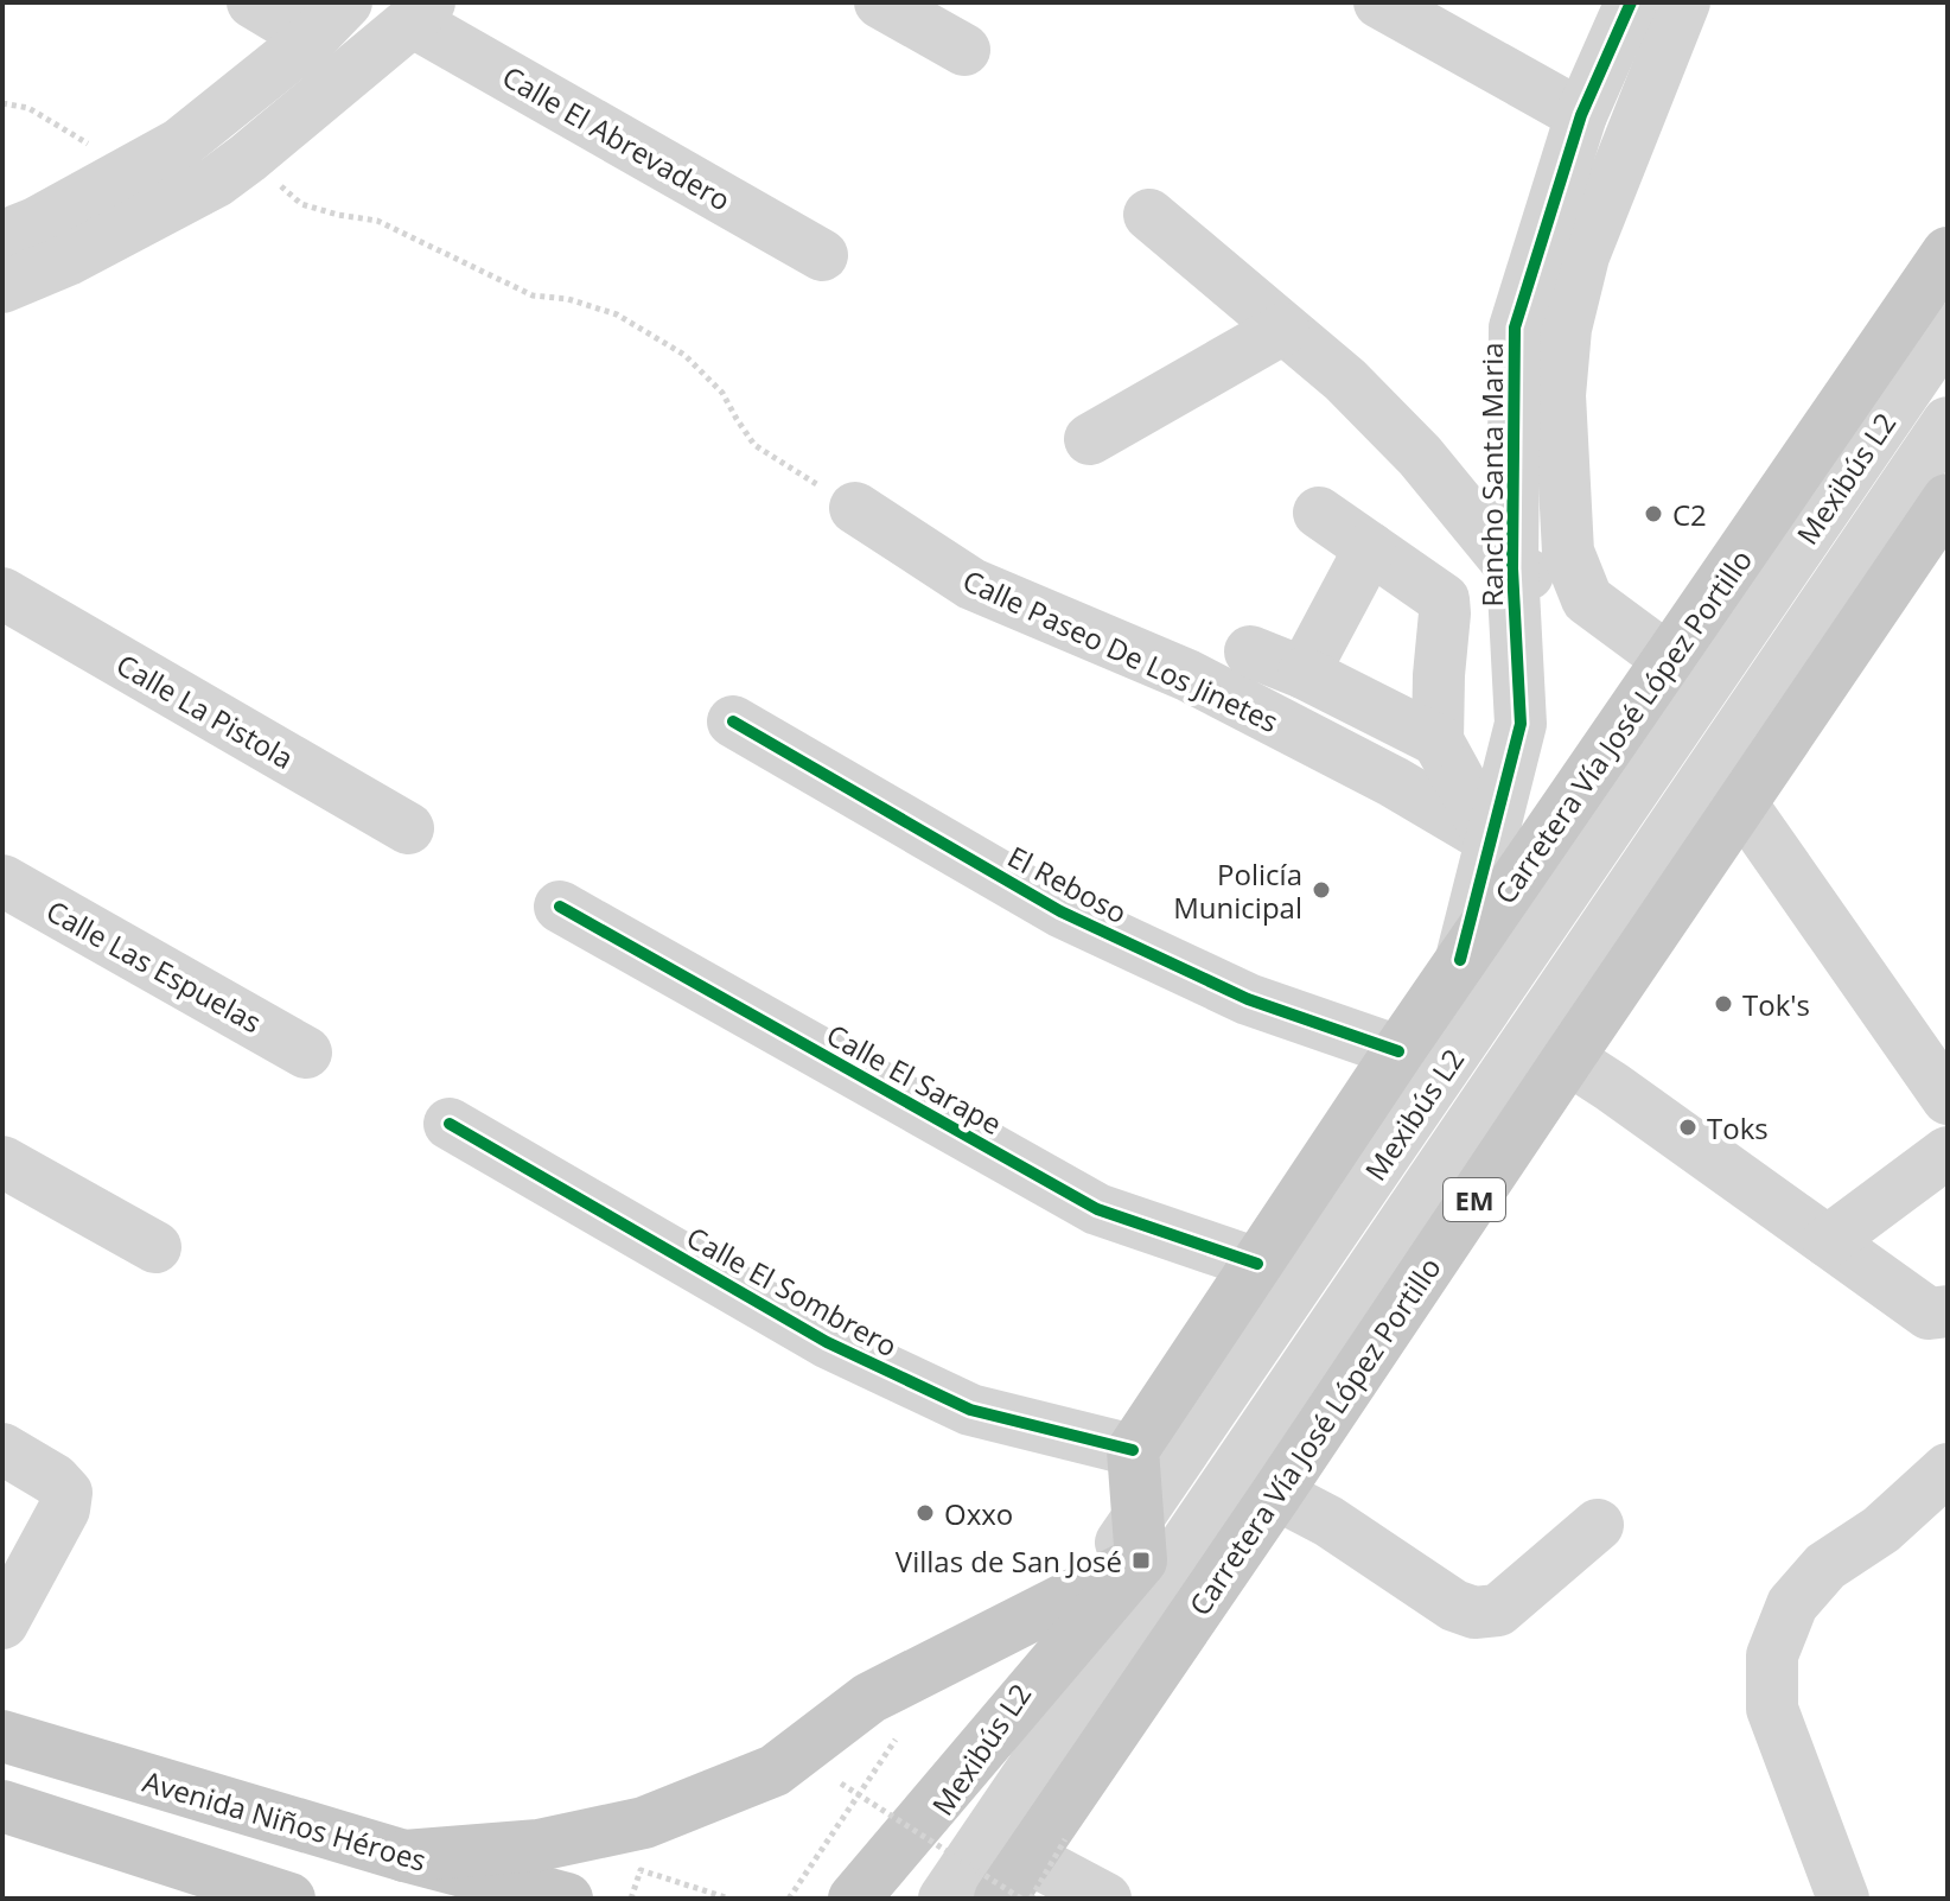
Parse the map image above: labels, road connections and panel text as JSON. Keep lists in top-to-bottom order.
{
  "streets": {
    "main road": ["Carretera Vía José López Portillo", "EM", "Avenida Niños Héroes"],
    "street": [
      "Calle El Abrevadero",
      "Rancho Santa Maria",
      "Mexibús L2",
      "Calle Paseo De Los Jinetes",
      "Calle La Pistola",
      "El Reboso",
      "Calle Las Espuelas",
      "Calle El Sarape",
      "Calle El Sombrero"
    ]
  },
  "crossings": [
    ["Rancho Santa Maria", "Calle Paseo De Los Jinetes"],
    ["Rancho Santa Maria", "Carretera Vía José López Portillo"],
    ["Carretera Vía José López Portillo", "El Reboso"],
    ["Carretera Vía José López Portillo", "Calle El Sarape"],
    ["Carretera Vía José López Portillo", "Calle El Sombrero"]
  ],
  "places": {
    "other": [
      "C2",
      "Policía Municipal",
      "Tok's",
      "Toks",
      "Oxxo"
    ],
    "transit": ["Villas de San José"]
  }
}
